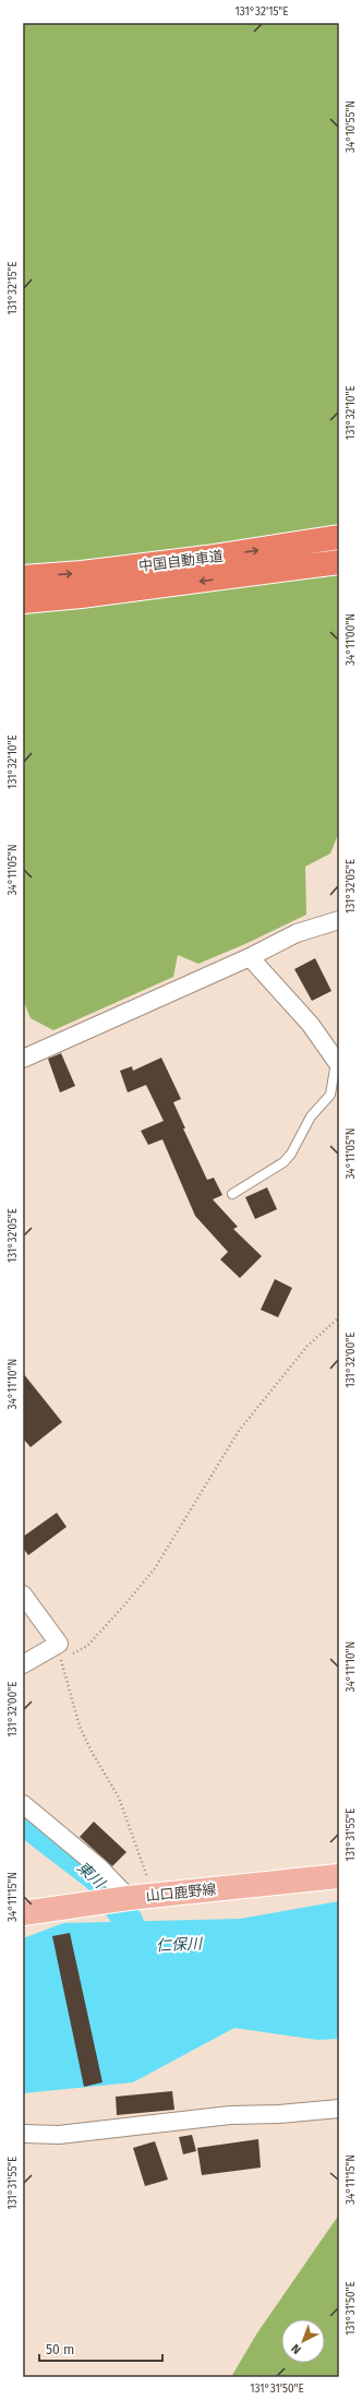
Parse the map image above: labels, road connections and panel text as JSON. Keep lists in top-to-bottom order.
{
  "streets": {
    "highway": ["中国自動車道"],
    "main road": ["山口鹿野線"]
  },
  "water": ["東川", "仁保川"],
  "scale_bar": "50 m",
  "north": "bottom left",
  "coordinates": [
    "131°32'15\"E",
    "34°10'55\"N",
    "131°32'10\"E",
    "34°11'00\"N",
    "34°11'05\"N",
    "131°32'05\"E",
    "131°32'00\"E",
    "34°11'10\"N",
    "131°31'55\"E",
    "34°11'15\"N",
    "131°31'50\"E"
  ]
}
